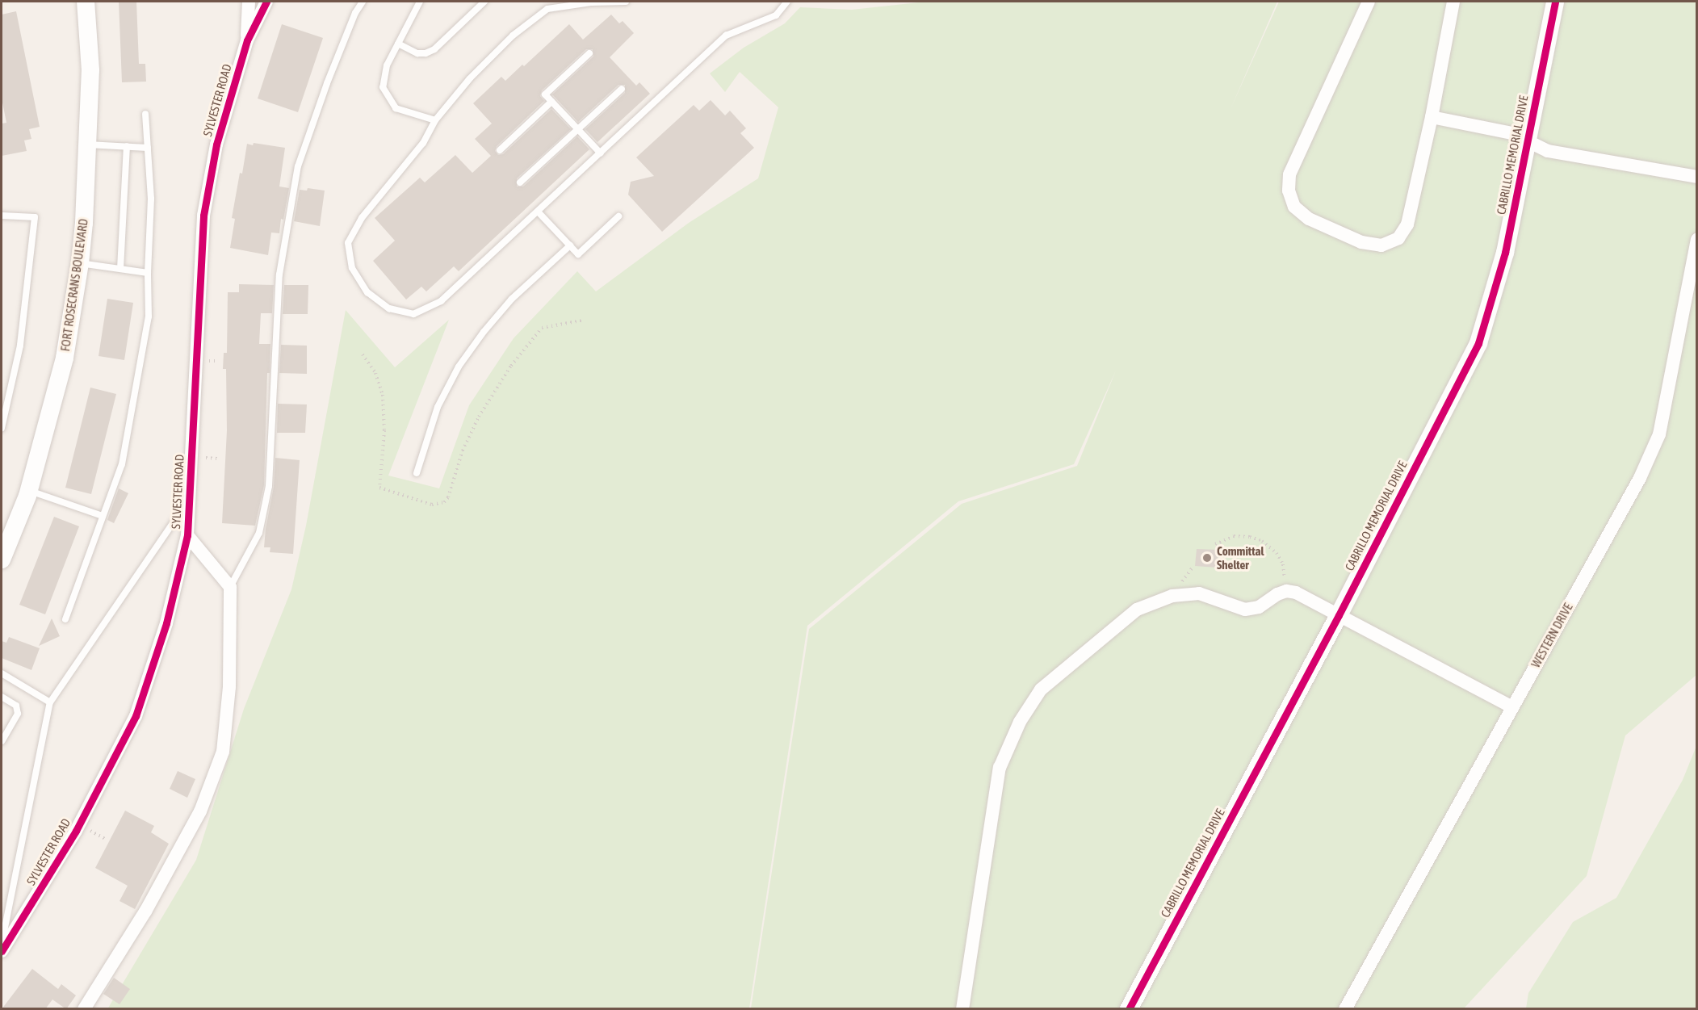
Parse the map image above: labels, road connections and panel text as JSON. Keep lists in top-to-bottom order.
{
  "streets": {
    "main road": ["CABRILLO MEMORIAL DRIVE", "FORT ROSECRANS BOULEVARD"],
    "street": ["SYLVESTER ROAD", "WESTERN DRIVE"]
  },
  "places": ["Committal Shelter"]
}
